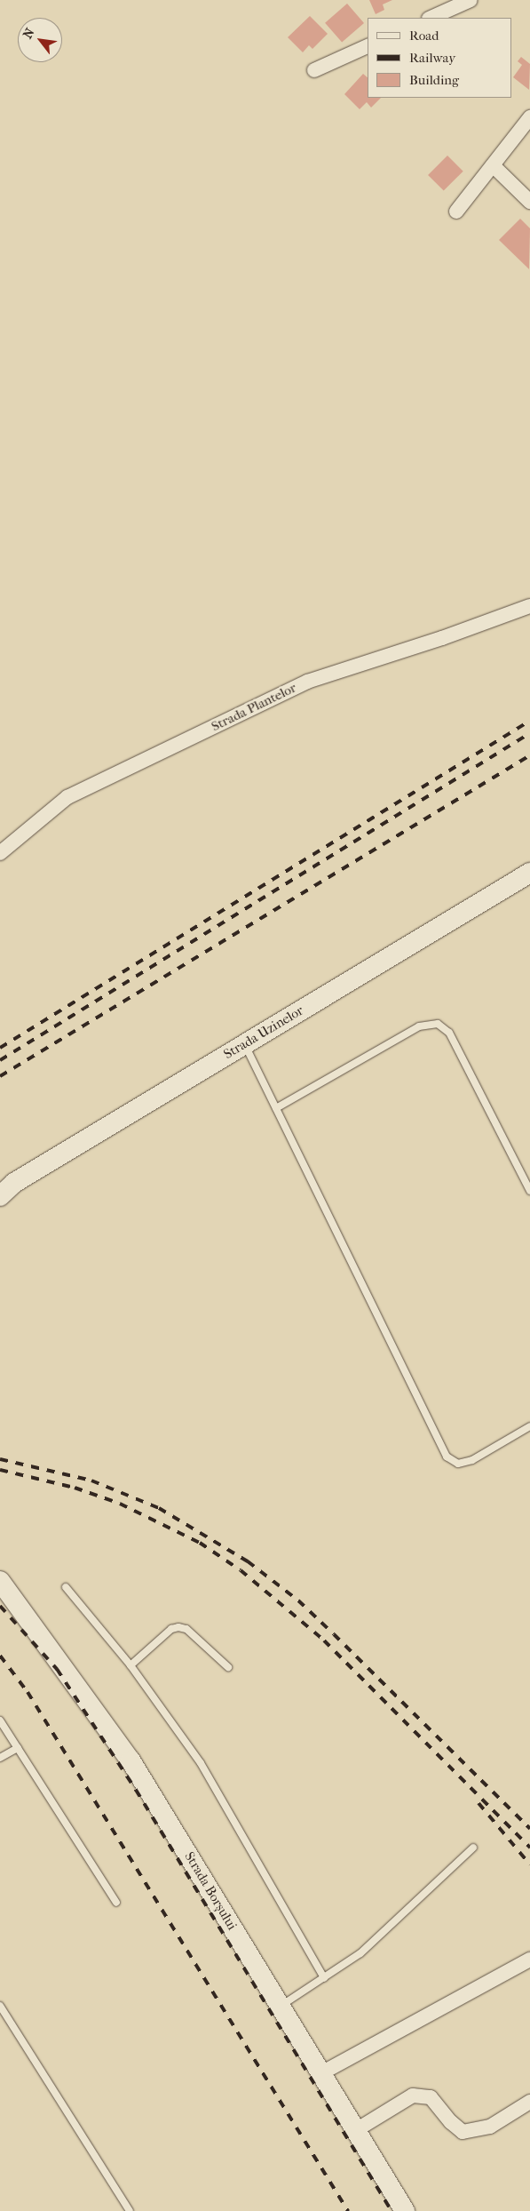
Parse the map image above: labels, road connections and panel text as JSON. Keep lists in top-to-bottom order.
{
  "streets": {
    "street": ["Strada Plantelor", "Strada Uzinelor", "Strada Borșului"]
  },
  "legend": ["Road", "Railway", "Building"],
  "north": "top left"
}
